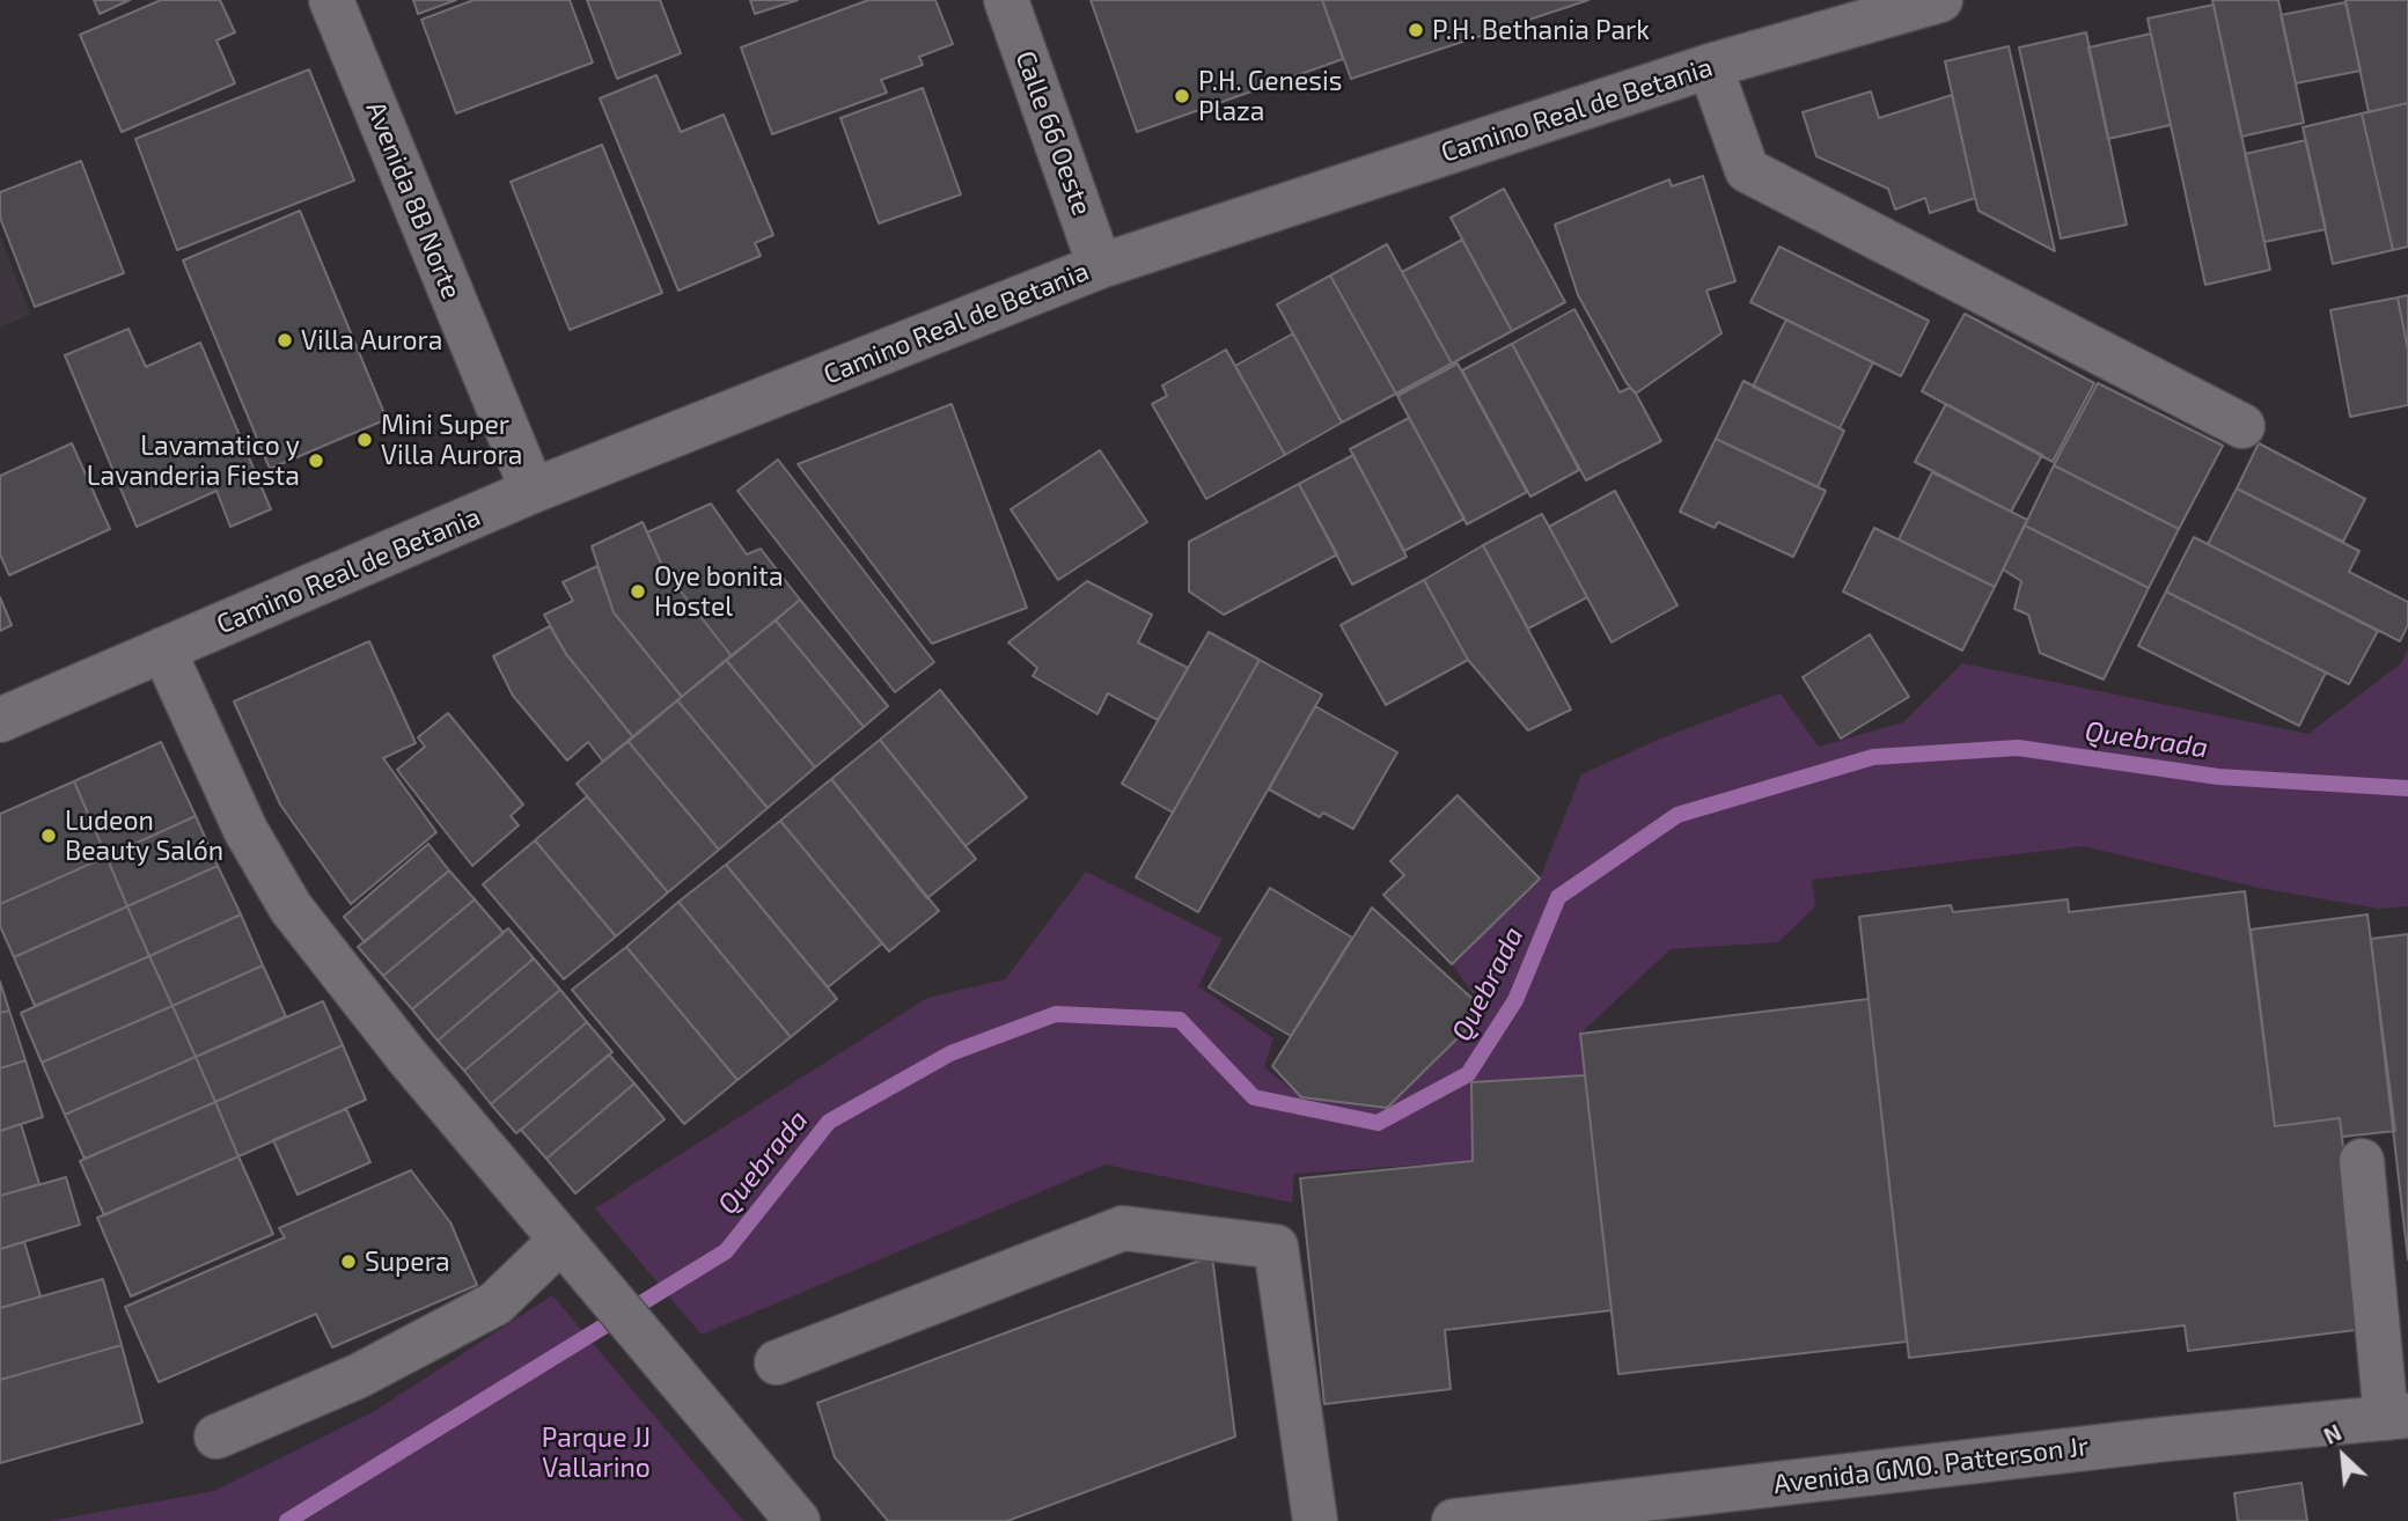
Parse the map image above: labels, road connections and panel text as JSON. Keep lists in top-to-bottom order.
{
  "streets": {
    "street": [
      "Camino Real de Betania",
      "Calle 66 Oeste",
      "Avenida 8B Norte",
      "Avenida GMO. Patterson Jr"
    ]
  },
  "crossings": [
    ["Camino Real de Betania", "Calle 66 Oeste"],
    ["Camino Real de Betania", "Avenida 8B Norte"]
  ],
  "water": ["Quebrada"],
  "parks": ["Parque JJ Vallarino"],
  "places": [
    "P.H. Bethania Park",
    "P.H. Genesis Plaza",
    "Villa Aurora",
    "Mini Super Villa Aurora",
    "Lavamatico y Lavanderia Fiesta",
    "Oye bonita Hostel",
    "Ludeon Beauty Salón",
    "Supera"
  ],
  "north": "top left"
}
